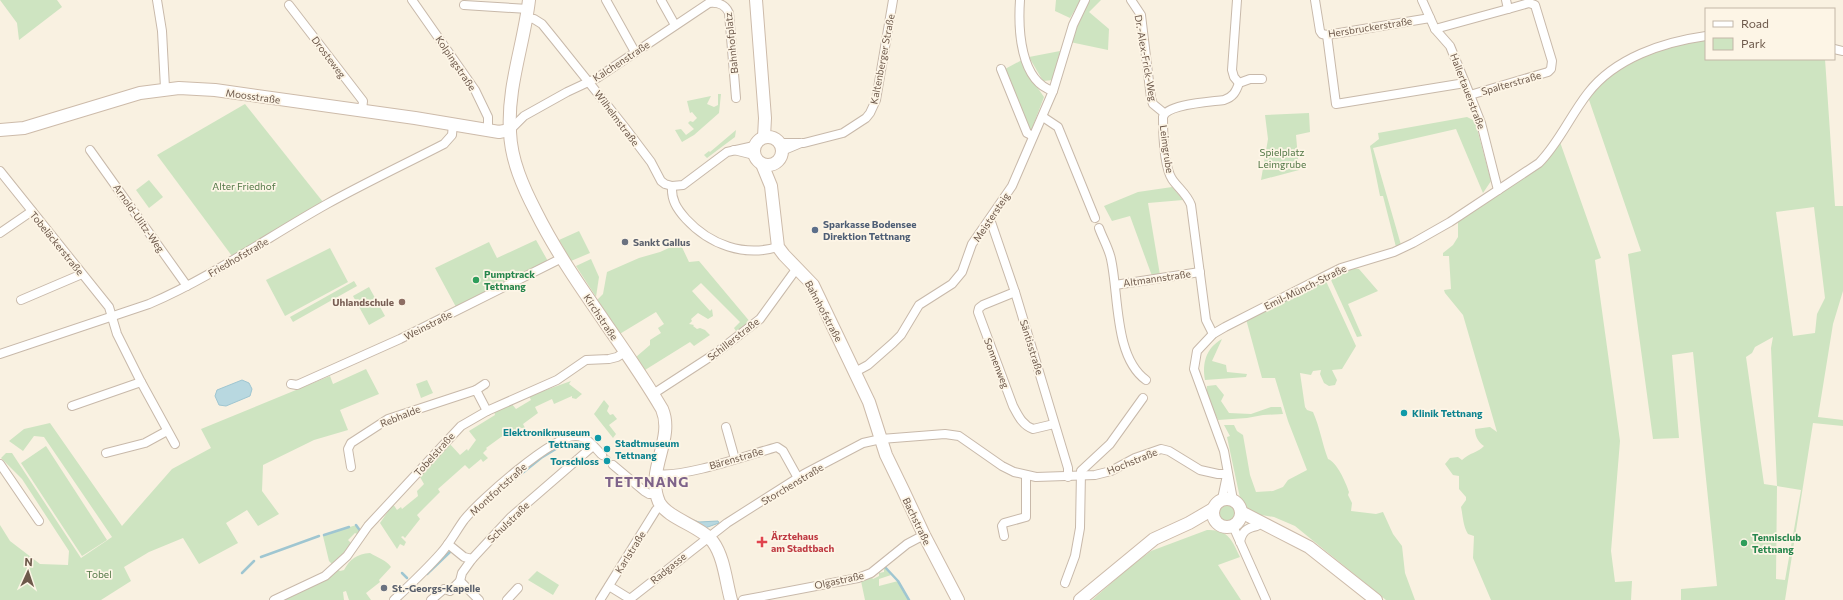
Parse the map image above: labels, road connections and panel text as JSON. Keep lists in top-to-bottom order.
{
  "streets": {
    "street": [
      "Hersbruckerstraße",
      "Bahnhofplatz",
      "Drosteweg",
      "Dr.-Alex-Frick-Weg",
      "Kaltenberger Straße",
      "Kalchenstraße",
      "Kolpingstraße",
      "Spalterstraße",
      "Hallertauerstraße",
      "Moosstraße",
      "Wilhelmstraße",
      "Leimgrube",
      "Meistersteig",
      "Arnold-Ulitz-Weg",
      "Tobeläckerstraße",
      "Friedhofstraße",
      "Altmannstraße",
      "Emil-Münch-Straße",
      "Bahnhofstraße",
      "Kirchstraße",
      "Weinstraße",
      "Schillerstraße",
      "Säntisstraße",
      "Sonnenweg",
      "Rebhalde",
      "Tobelstraße",
      "Bärenstraße",
      "Hochstraße",
      "Storchenstraße",
      "Montfortstraße",
      "Bachstraße",
      "Schulstraße",
      "Karlstraße",
      "Radgasse",
      "Olgastraße"
    ]
  },
  "crossings": [
    ["Hersbruckerstraße", "Hallertauerstraße"],
    ["Bahnhofplatz", "Kalchenstraße"],
    ["Drosteweg", "Moosstraße"],
    ["Dr.-Alex-Frick-Weg", "Leimgrube"],
    ["Kalchenstraße", "Moosstraße"],
    ["Kalchenstraße", "Wilhelmstraße"],
    ["Kalchenstraße", "Kirchstraße"],
    ["Kolpingstraße", "Moosstraße"],
    ["Spalterstraße", "Hallertauerstraße"],
    ["Hallertauerstraße", "Emil-Münch-Straße"],
    ["Moosstraße", "Friedhofstraße"],
    ["Moosstraße", "Kirchstraße"],
    ["Wilhelmstraße", "Kirchstraße"],
    ["Leimgrube", "Altmannstraße"],
    ["Leimgrube", "Emil-Münch-Straße"],
    ["Meistersteig", "Bahnhofstraße"],
    ["Meistersteig", "Säntisstraße"],
    ["Arnold-Ulitz-Weg", "Friedhofstraße"],
    ["Tobeläckerstraße", "Friedhofstraße"],
    ["Emil-Münch-Straße", "Hochstraße"],
    ["Bahnhofstraße", "Schillerstraße"],
    ["Bahnhofstraße", "Hochstraße"],
    ["Bahnhofstraße", "Storchenstraße"],
    ["Bahnhofstraße", "Bachstraße"],
    ["Kirchstraße", "Weinstraße"],
    ["Kirchstraße", "Schillerstraße"],
    ["Kirchstraße", "Tobelstraße"],
    ["Kirchstraße", "Bärenstraße"],
    ["Kirchstraße", "Karlstraße"],
    ["Säntisstraße", "Sonnenweg"],
    ["Säntisstraße", "Hochstraße"],
    ["Bärenstraße", "Storchenstraße"],
    ["Hochstraße", "Storchenstraße"],
    ["Hochstraße", "Bachstraße"],
    ["Storchenstraße", "Bachstraße"],
    ["Storchenstraße", "Radgasse"],
    ["Montfortstraße", "Schulstraße"],
    ["Bachstraße", "Olgastraße"],
    ["Karlstraße", "Radgasse"]
  ],
  "districts": ["TETTNANG"],
  "parks": ["Spielplatz Leimgrube", "Alter Friedhof", "Tobel"],
  "places": {
    "other": [
      "Sparkasse Bodensee Direktion Tettnang",
      "Sankt Gallus",
      "Pumptrack Tettnang",
      "Uhlandschule",
      "Klinik Tettnang",
      "Elektronikmuseum Tettnang",
      "Stadtmuseum Tettnang",
      "Torschloss",
      "Tennisclub Tettnang",
      "St.-Georgs-Kapelle"
    ],
    "health": ["Ärztehaus am Stadtbach"]
  },
  "legend": ["Road", "Park"],
  "north": "top"
}
